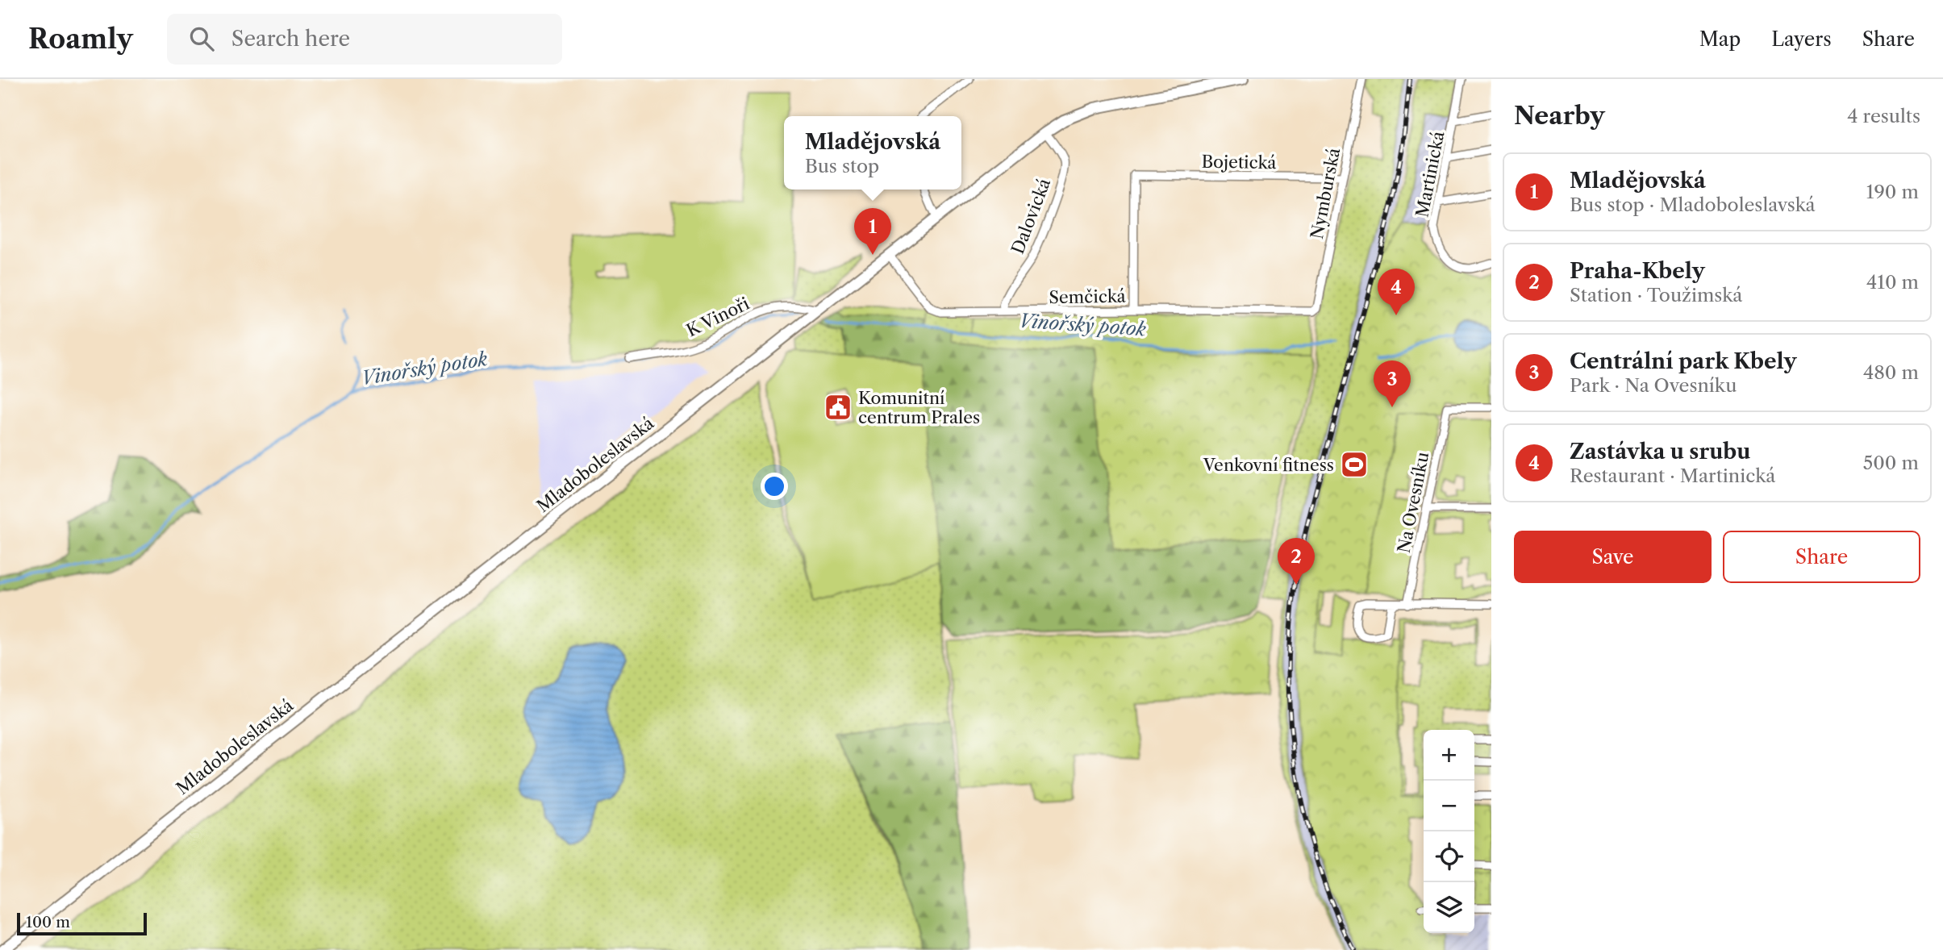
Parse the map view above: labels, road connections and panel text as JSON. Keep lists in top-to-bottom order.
{
  "streets": {
    "main road": ["Mladoboleslavská"],
    "street": [
      "Bojetická",
      "Martinická",
      "Nymburská",
      "Dalovická",
      "Semčická",
      "K Vinoři",
      "Na Ovesníku"
    ]
  },
  "crossings": [
    ["Bojetická", "Nymburská"],
    ["Bojetická", "Semčická"],
    ["Nymburská", "Semčická"],
    ["Dalovická", "Semčická"],
    ["Dalovická", "Mladoboleslavská"],
    ["Semčická", "Mladoboleslavská"],
    ["K Vinoři", "Mladoboleslavská"]
  ],
  "water": ["Vinořský potok"],
  "places": {
    "public building": ["Komunitní centrum Prales"],
    "sports": ["Venkovní fitness"]
  },
  "scale_bar": "100 m",
  "page": {
    "header": "Roamly",
    "search": "Search here",
    "nav": ["Map", "Layers", "Share"],
    "heading": ["Nearby", "4 results"],
    "popup": ["Mladějovská", "Bus stop"],
    "list": [
      {
        "mark": "1",
        "name": "Mladějovská",
        "note": "Bus stop · Mladoboleslavská",
        "value": "190 m"
      },
      {
        "mark": "2",
        "name": "Praha-Kbely",
        "note": "Station · Toužimská",
        "value": "410 m"
      },
      {
        "mark": "3",
        "name": "Centrální park Kbely",
        "note": "Park · Na Ovesníku",
        "value": "480 m"
      },
      {
        "mark": "4",
        "name": "Zastávka u srubu",
        "note": "Restaurant · Martinická",
        "value": "500 m"
      }
    ],
    "pins": [
      "1",
      "4",
      "3",
      "2"
    ],
    "buttons": ["Save", "Share"],
    "map_buttons": ["+", "−"],
    "scale": "100 m"
  }
}
